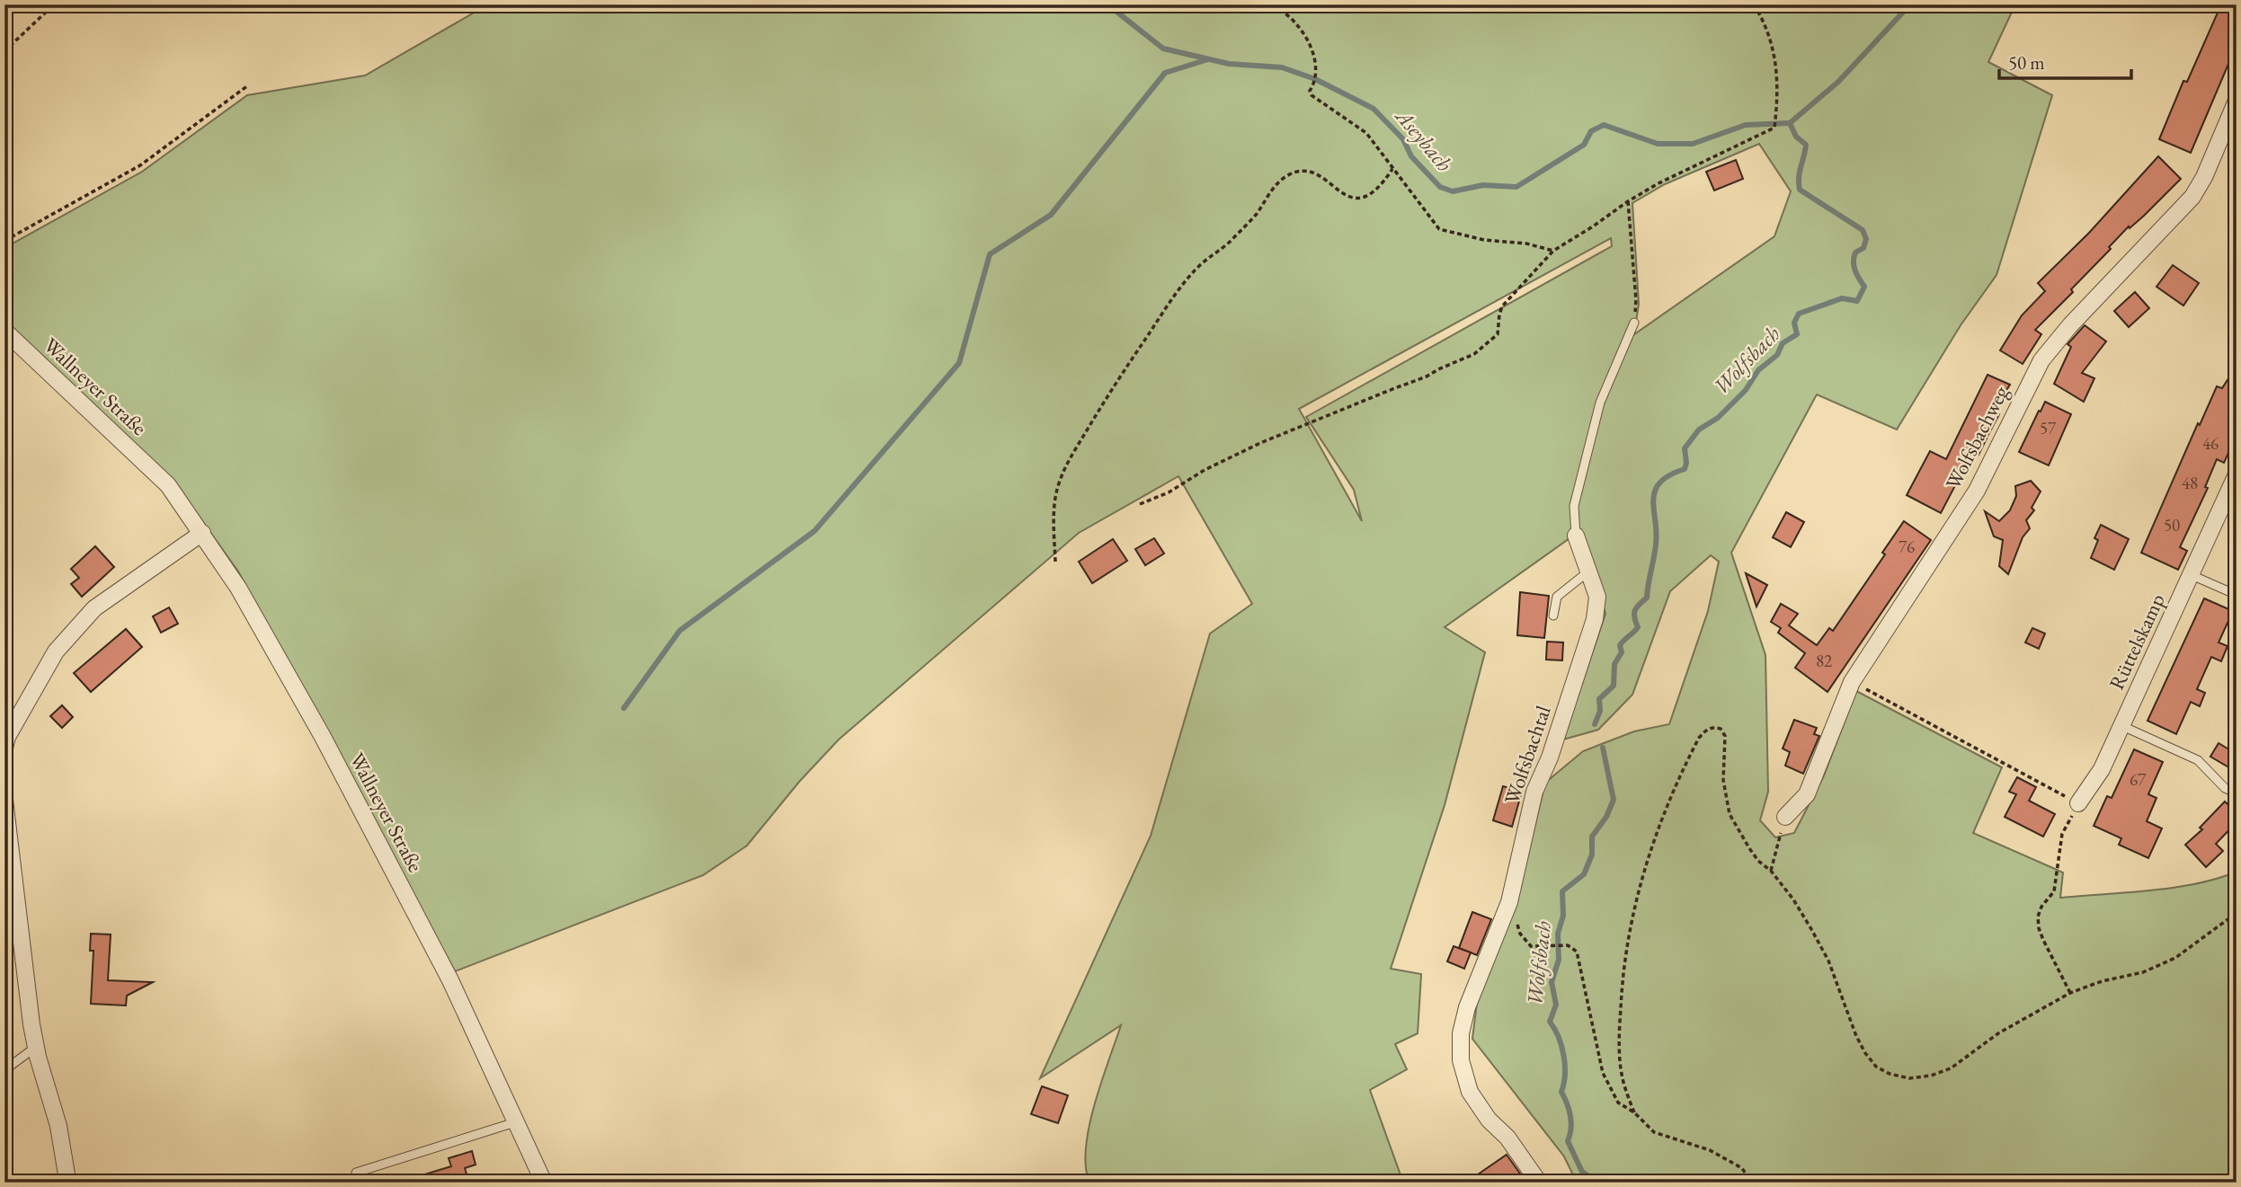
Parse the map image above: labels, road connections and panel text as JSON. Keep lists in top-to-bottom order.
{
  "streets": {
    "street": [
      "Wallneyer Straße",
      "Wolfsbachweg",
      "Rüttelskamp",
      "Wolfsbachtal"
    ]
  },
  "water": ["Aseybach", "Wolfsbach"],
  "house_numbers": [
    "57",
    "46",
    "48",
    "50",
    "76",
    "82",
    "67"
  ],
  "scale_bar": "50 m"
}
